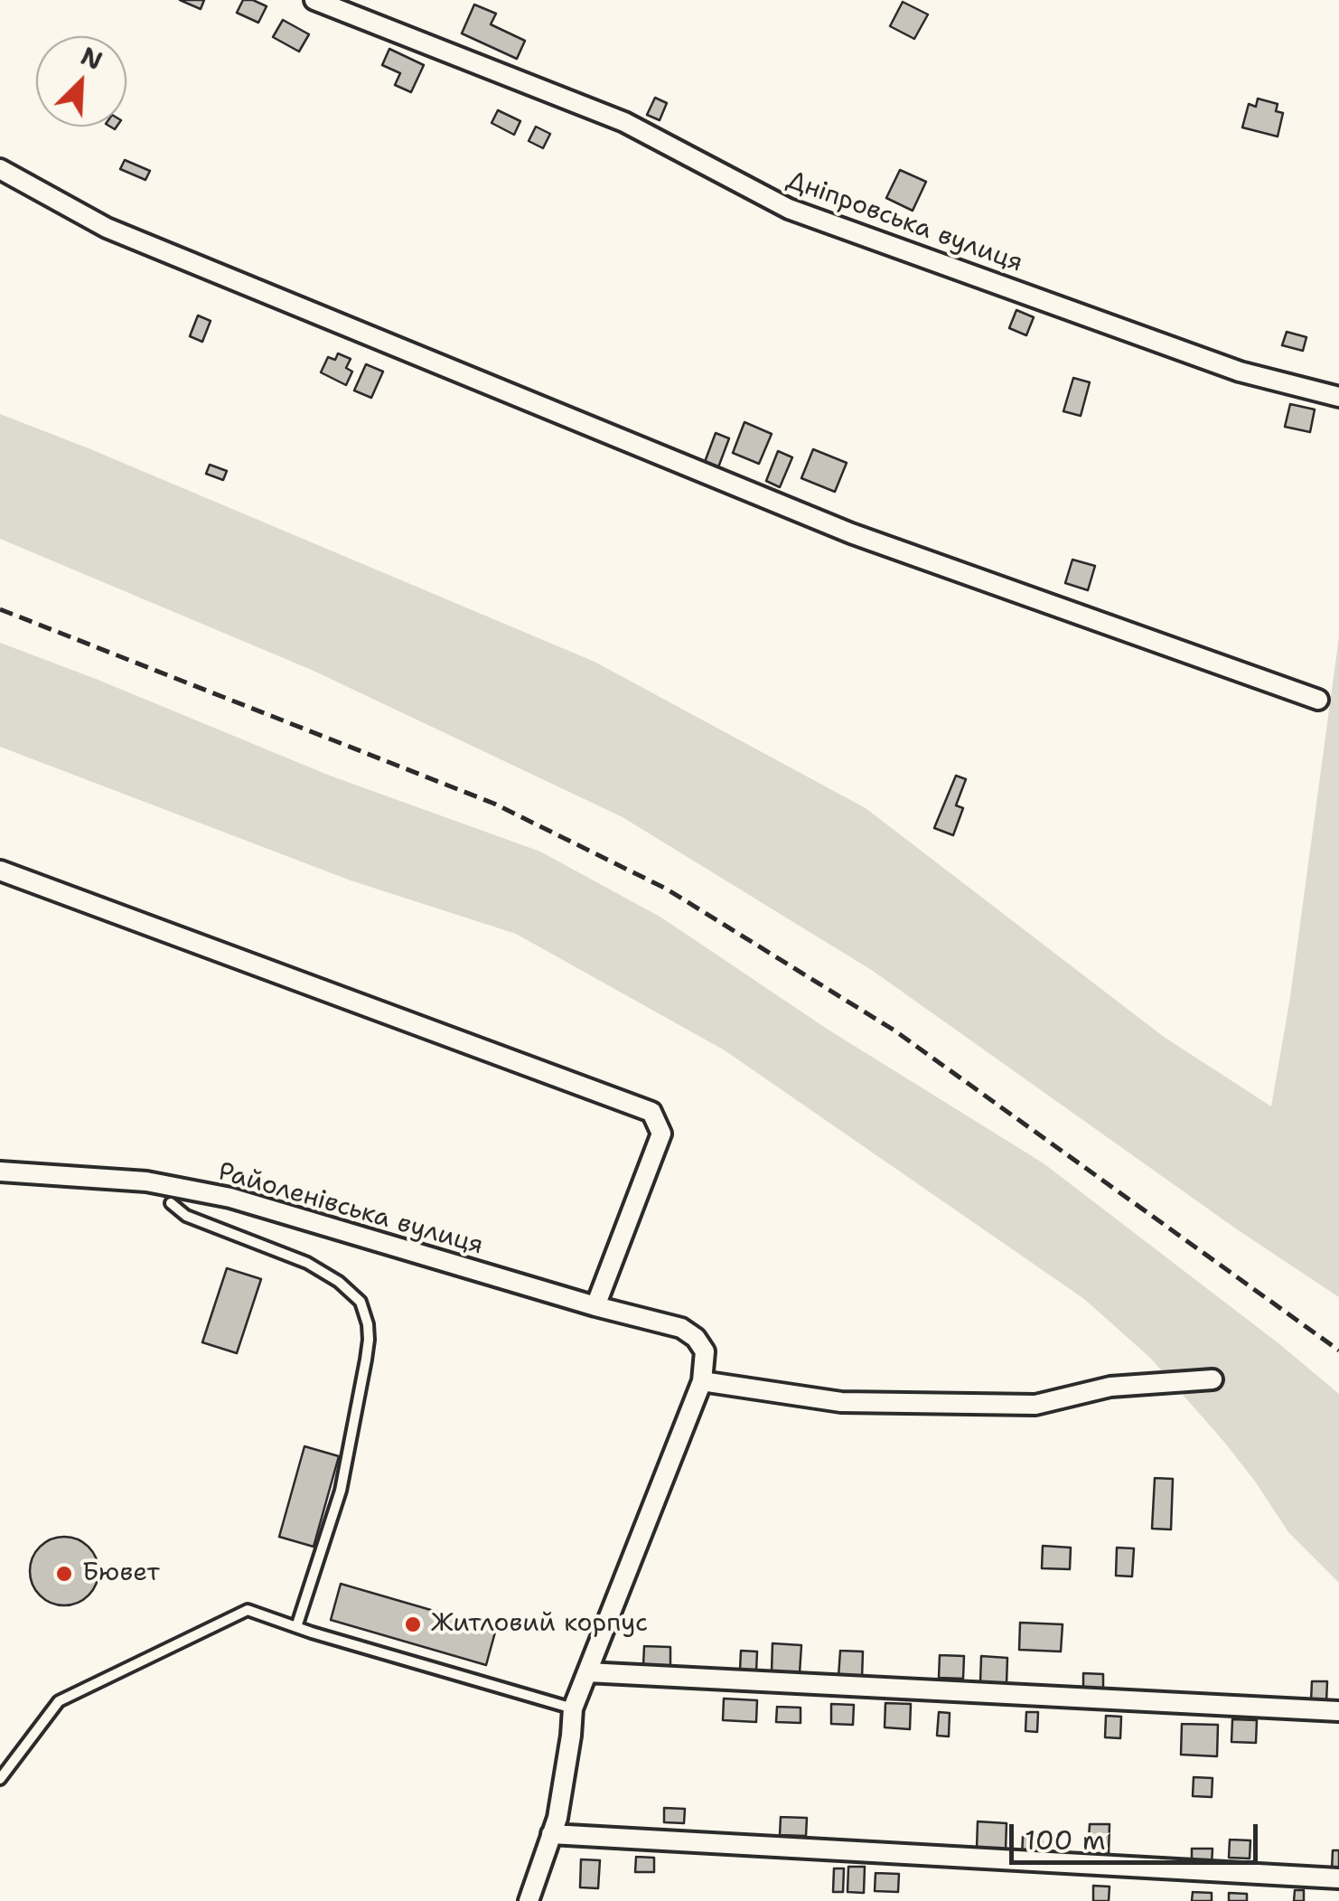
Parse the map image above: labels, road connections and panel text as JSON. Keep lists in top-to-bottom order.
{
  "streets": {
    "street": ["Дніпровська вулиця", "Райоленівська вулиця"]
  },
  "places": ["Бювет", "Житловий корпус"],
  "scale_bar": "100 m",
  "north": "top right"
}
